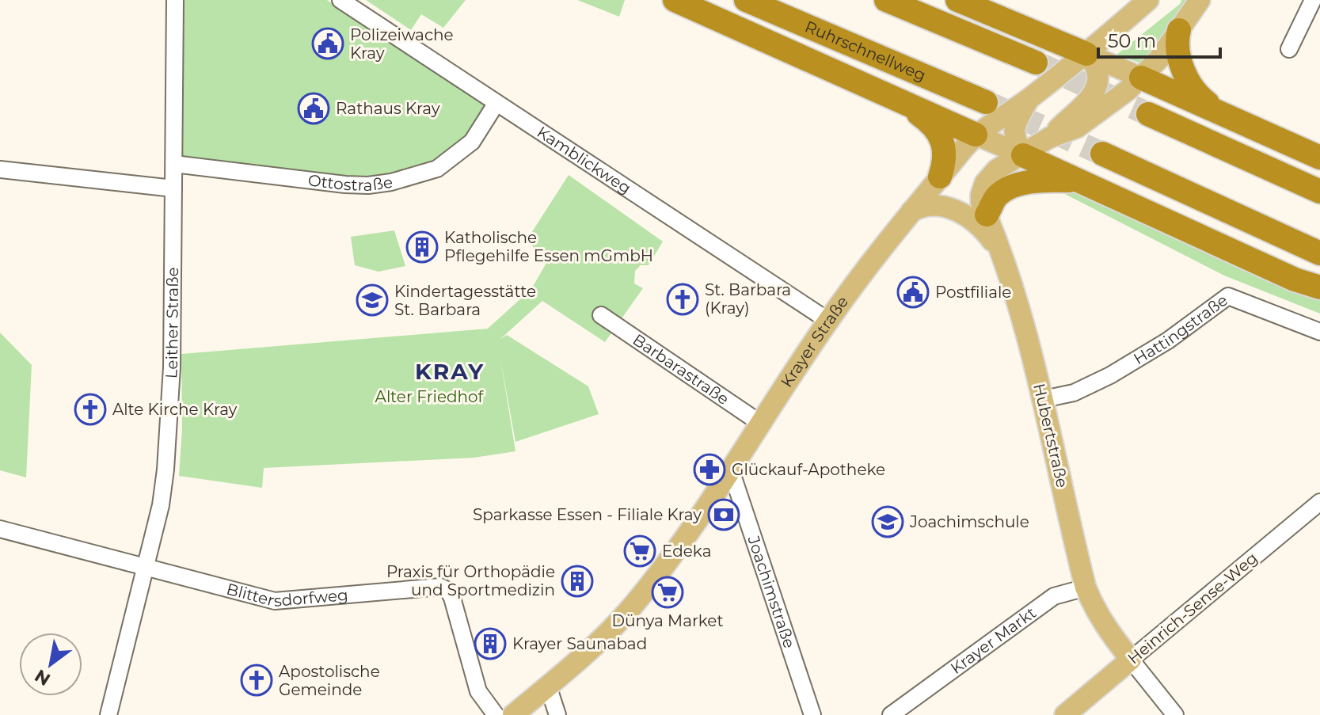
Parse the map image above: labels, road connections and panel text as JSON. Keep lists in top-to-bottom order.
{
  "streets": {
    "highway": ["Ruhrschnellweg"],
    "main road": ["Krayer Straße", "Hubertstraße", "Heinrich-Sense-Weg"],
    "street": [
      "Kamblickweg",
      "Ottostraße",
      "Leither Straße",
      "Hattingstraße",
      "Barbarastraße",
      "Blittersdorfweg",
      "Joachimstraße",
      "Krayer Markt"
    ]
  },
  "crossings": [
    ["Kamblickweg", "Ottostraße"],
    ["Kamblickweg", "Krayer Straße"],
    ["Ottostraße", "Leither Straße"],
    ["Leither Straße", "Blittersdorfweg"],
    ["Hattingstraße", "Hubertstraße"],
    ["Krayer Straße", "Barbarastraße"],
    ["Krayer Straße", "Joachimstraße"],
    ["Hubertstraße", "Heinrich-Sense-Weg"],
    ["Hubertstraße", "Krayer Markt"]
  ],
  "districts": ["KRAY"],
  "parks": ["Alter Friedhof"],
  "places": {
    "public building": ["Polizeiwache Kray", "Rathaus Kray", "Postfiliale"],
    "building": ["Katholische Pflegehilfe Essen mGmbH", "Praxis für Orthopädie und Sportmedizin", "Krayer Saunabad"],
    "church": ["St. Barbara (Kray)", "Alte Kirche Kray", "Apostolische Gemeinde"],
    "school or university": ["Kindertagesstätte St. Barbara", "Joachimschule"],
    "pharmacy": ["Glückauf-Apotheke"],
    "bank": ["Sparkasse Essen - Filiale Kray"],
    "supermarket": ["Edeka", "Dünya Market"]
  },
  "scale_bar": "50 m",
  "north": "bottom left"
}
